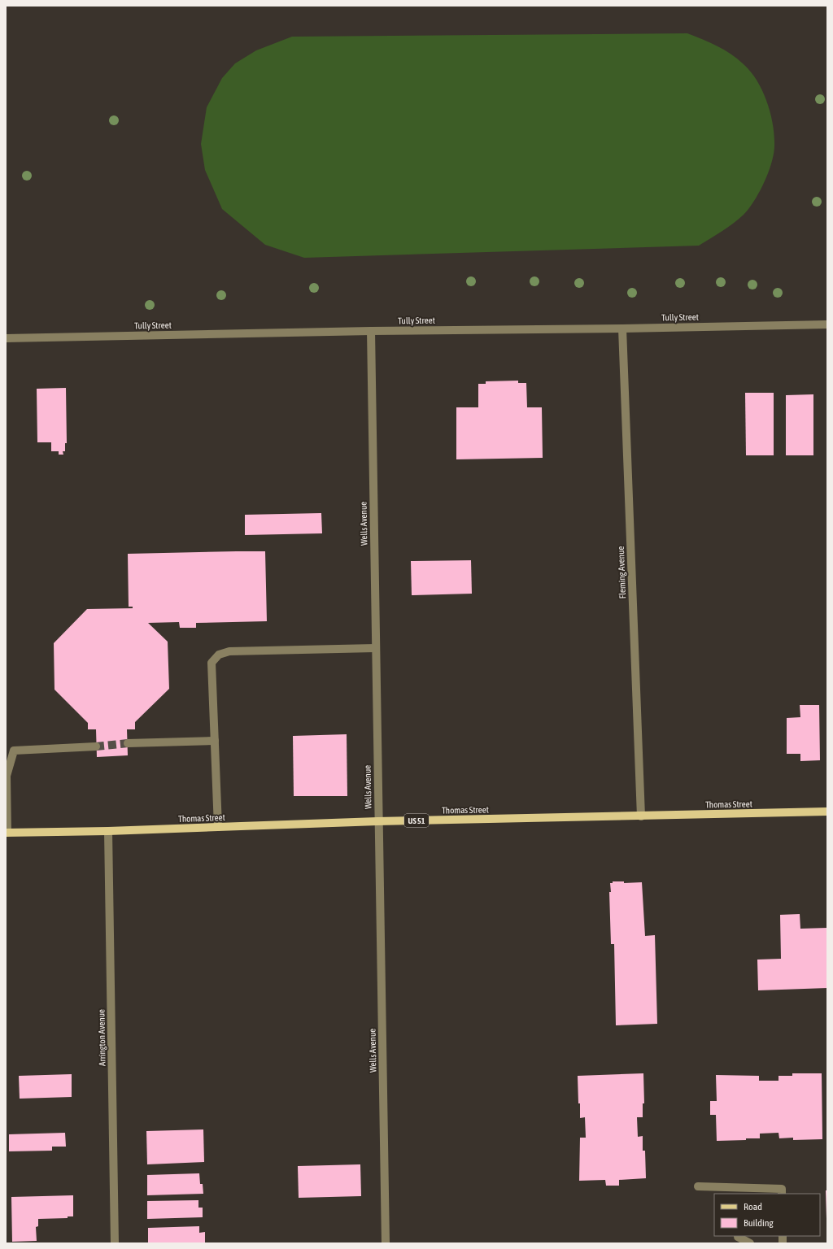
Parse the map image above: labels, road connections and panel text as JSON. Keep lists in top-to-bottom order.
{
  "streets": {
    "main road": ["Thomas Street", "US 51"],
    "street": [
      "Tully Street",
      "Wells Avenue",
      "Fleming Avenue",
      "Arrington Avenue"
    ]
  },
  "crossings": [
    ["Tully Street", "Wells Avenue"],
    ["Tully Street", "Fleming Avenue"],
    ["Wells Avenue", "Thomas Street"],
    ["Fleming Avenue", "Thomas Street"],
    ["Thomas Street", "Arrington Avenue"]
  ],
  "legend": ["Road", "Building"]
}
